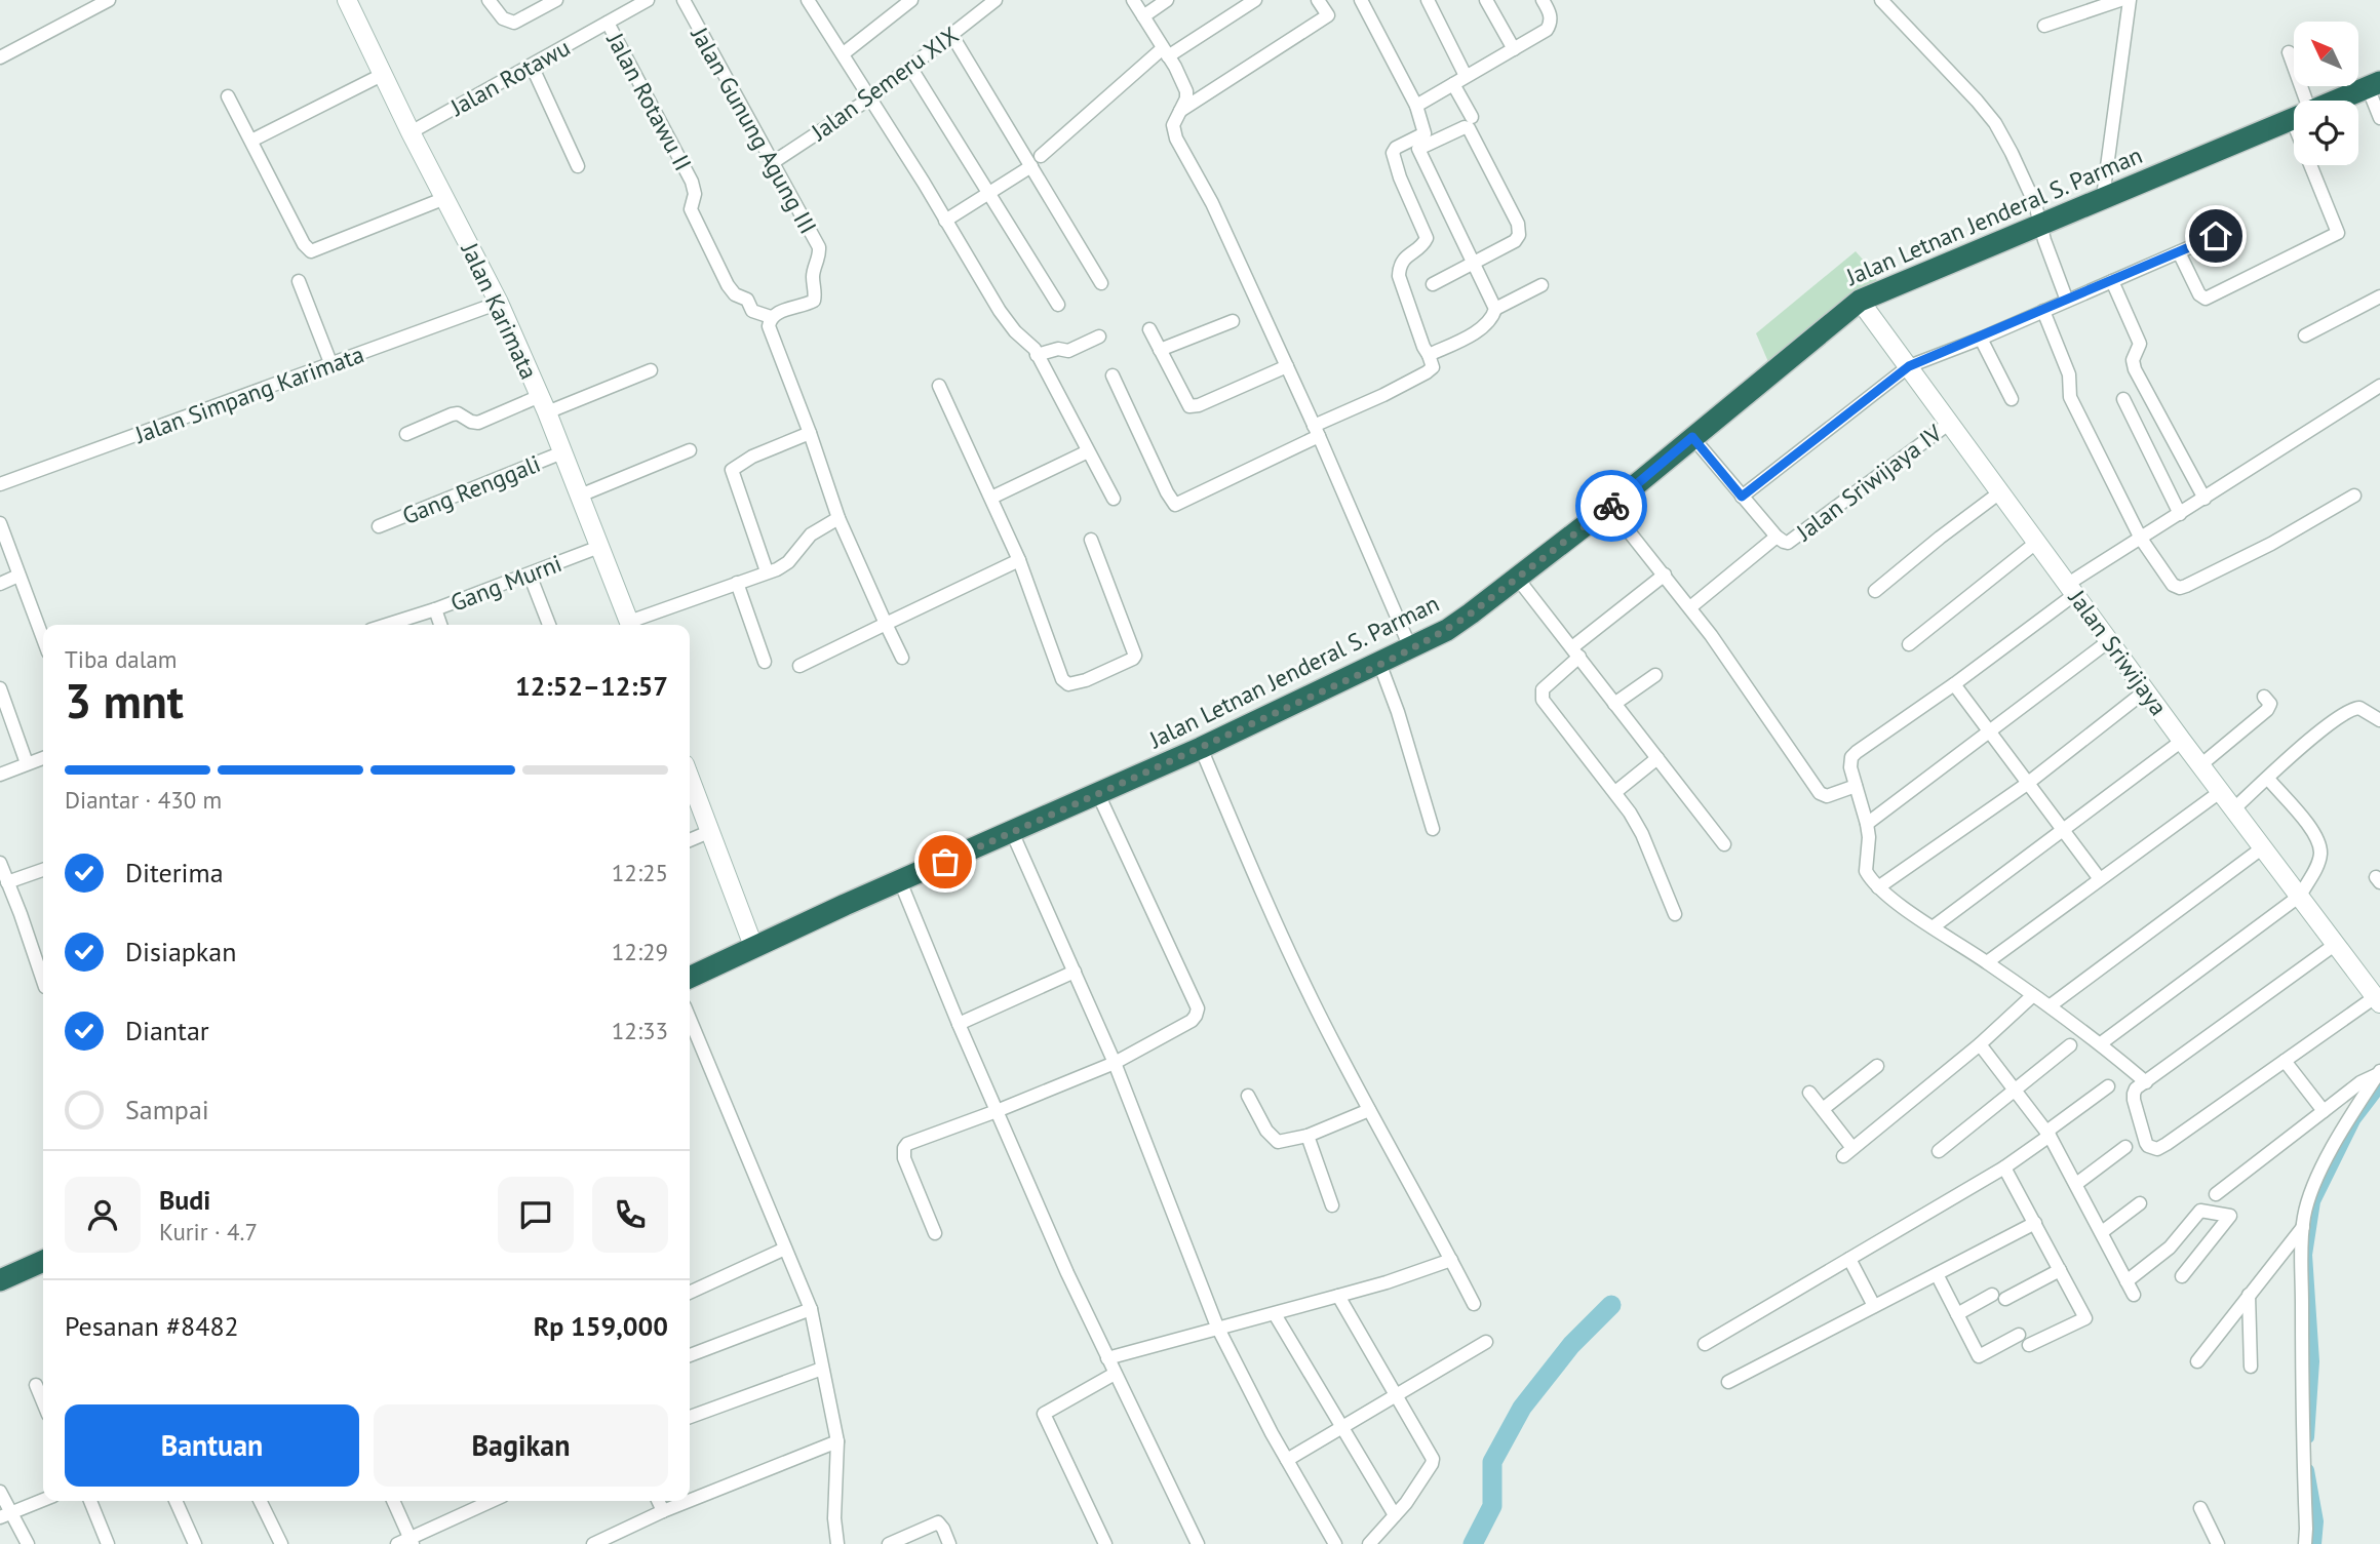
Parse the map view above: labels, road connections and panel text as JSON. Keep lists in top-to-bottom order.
{
  "streets": {
    "highway": ["Jalan Letnan Jenderal S. Parman"],
    "street": [
      "Jalan Rotawu",
      "Jalan Semeru XIX",
      "Jalan Rotawu II",
      "Jalan Gunung Agung III",
      "Jalan Karimata",
      "Jalan Simpang Karimata",
      "Jalan Sriwijaya IV",
      "Gang Renggali",
      "Gang Murni",
      "Jalan Sriwijaya"
    ]
  },
  "crossings": [
    ["Jalan Rotawu", "Jalan Rotawu II"],
    ["Jalan Rotawu", "Jalan Karimata"],
    ["Jalan Semeru XIX", "Jalan Gunung Agung III"],
    ["Jalan Rotawu II", "Jalan Gunung Agung III"],
    ["Jalan Letnan Jenderal S. Parman", "Jalan Sriwijaya"],
    ["Jalan Karimata", "Jalan Simpang Karimata"],
    ["Jalan Karimata", "Gang Renggali"],
    ["Jalan Karimata", "Gang Murni"],
    ["Jalan Sriwijaya IV", "Jalan Sriwijaya"]
  ],
  "north": "top left",
  "page": {
    "heading": ["3 mnt", "Tiba dalam", "12:52–12:57"],
    "panel": [
      "Budi",
      "Kurir · 4.7",
      "Pesanan #8482",
      "Rp 159,000"
    ],
    "bar": "Diantar · 430 m",
    "list": [
      ["Diterima", "12:25"],
      ["Disiapkan", "12:29"],
      ["Diantar", "12:33"],
      "Sampai"
    ],
    "buttons": ["Bantuan", "Bagikan"]
  }
}
